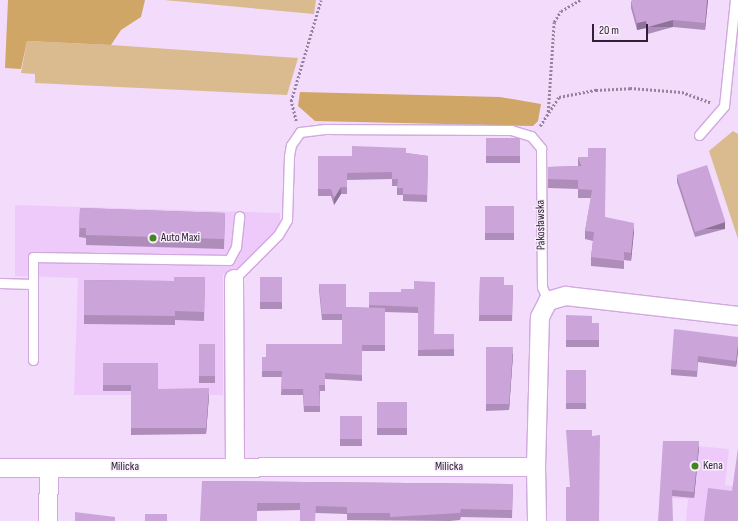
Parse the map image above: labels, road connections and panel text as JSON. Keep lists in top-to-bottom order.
{
  "streets": {
    "street": ["Milicka"],
    "lane": ["Pakosławska"]
  },
  "places": ["Auto Maxi", "Kena"],
  "scale_bar": "20 m"
}
